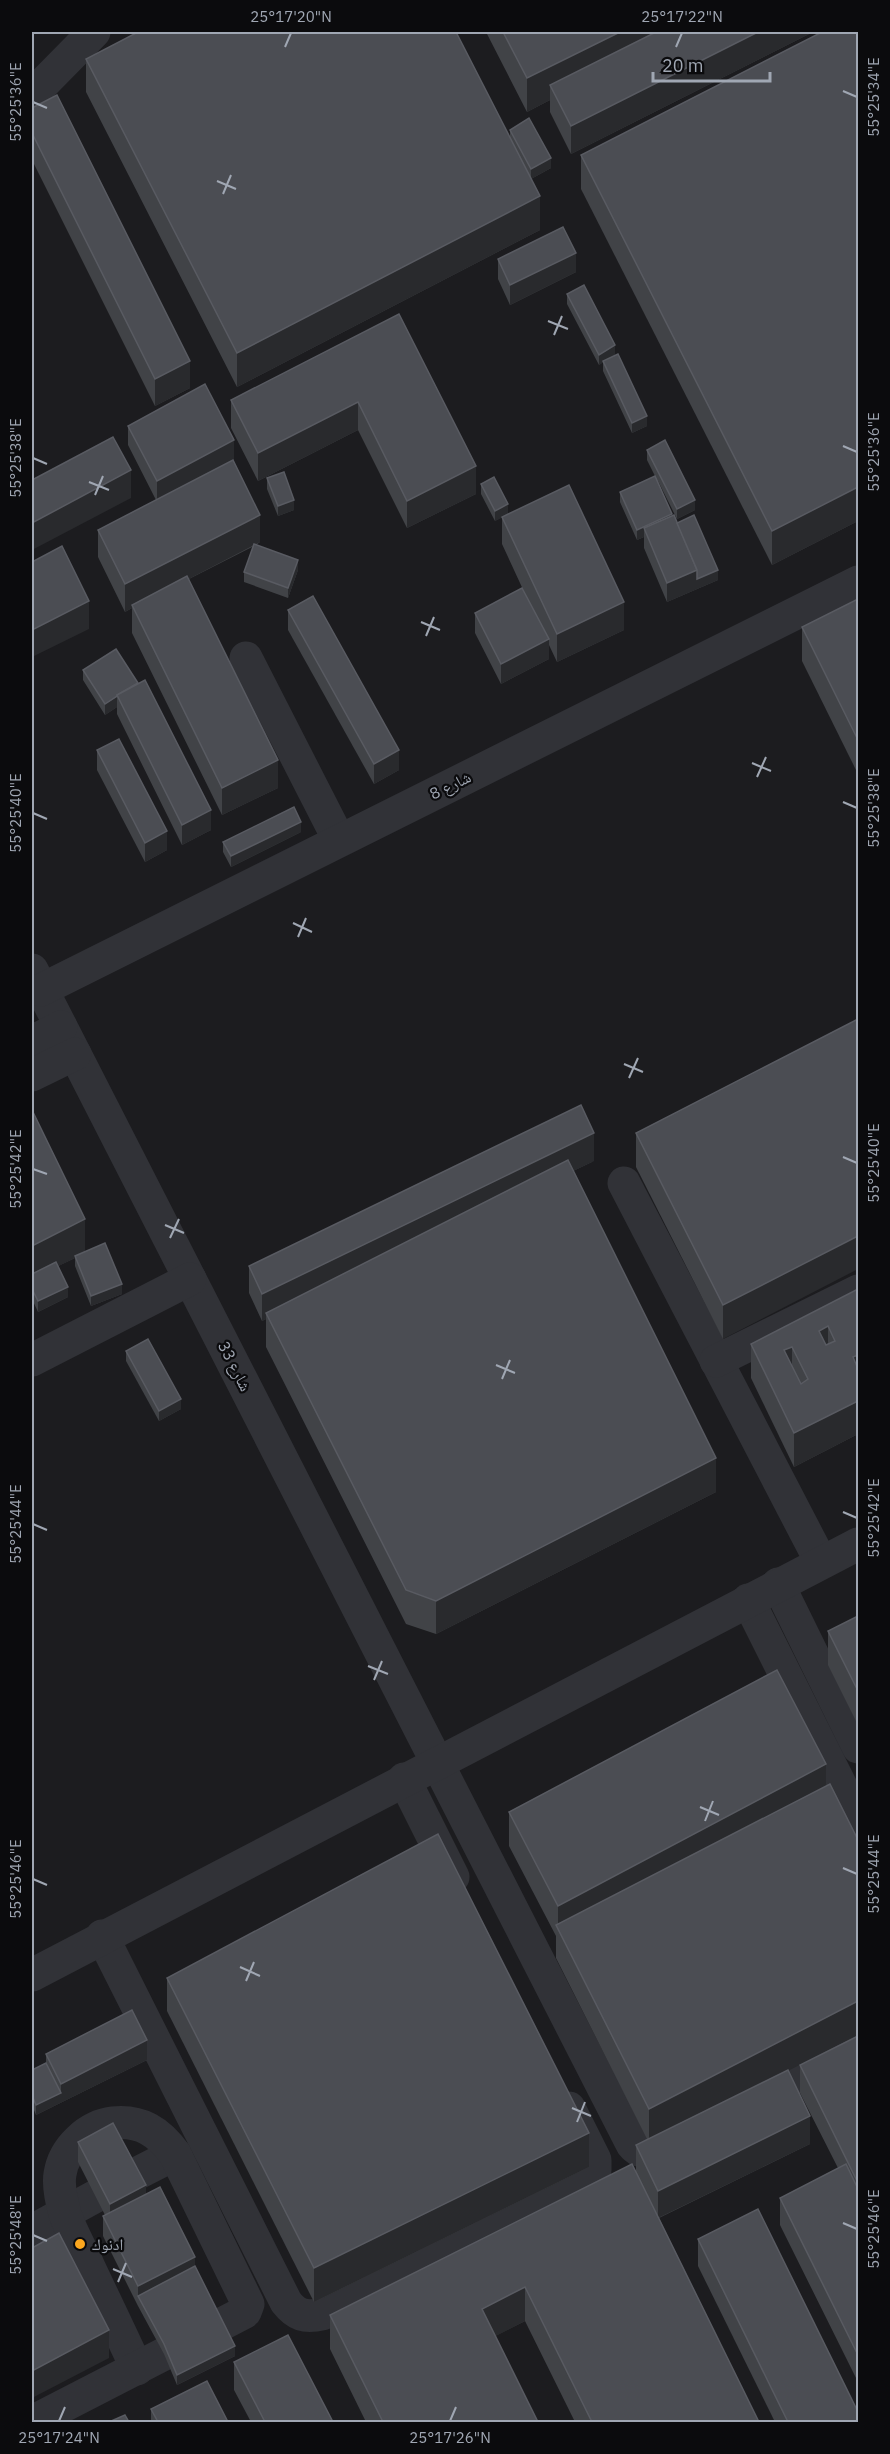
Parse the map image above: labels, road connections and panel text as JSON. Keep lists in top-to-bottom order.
{
  "streets": {
    "street": ["شارع 8", "شارع 33"]
  },
  "crossings": [
    ["شارع 8", "شارع 33"]
  ],
  "places": ["ادنوك"],
  "scale_bar": "20 m",
  "coordinates": [
    "25°17'20\"N",
    "25°17'22\"N",
    "55°25'34\"E",
    "55°25'36\"E",
    "55°25'38\"E",
    "55°25'40\"E",
    "55°25'42\"E",
    "55°25'44\"E",
    "55°25'46\"E",
    "55°25'48\"E",
    "25°17'24\"N",
    "25°17'26\"N"
  ]
}
